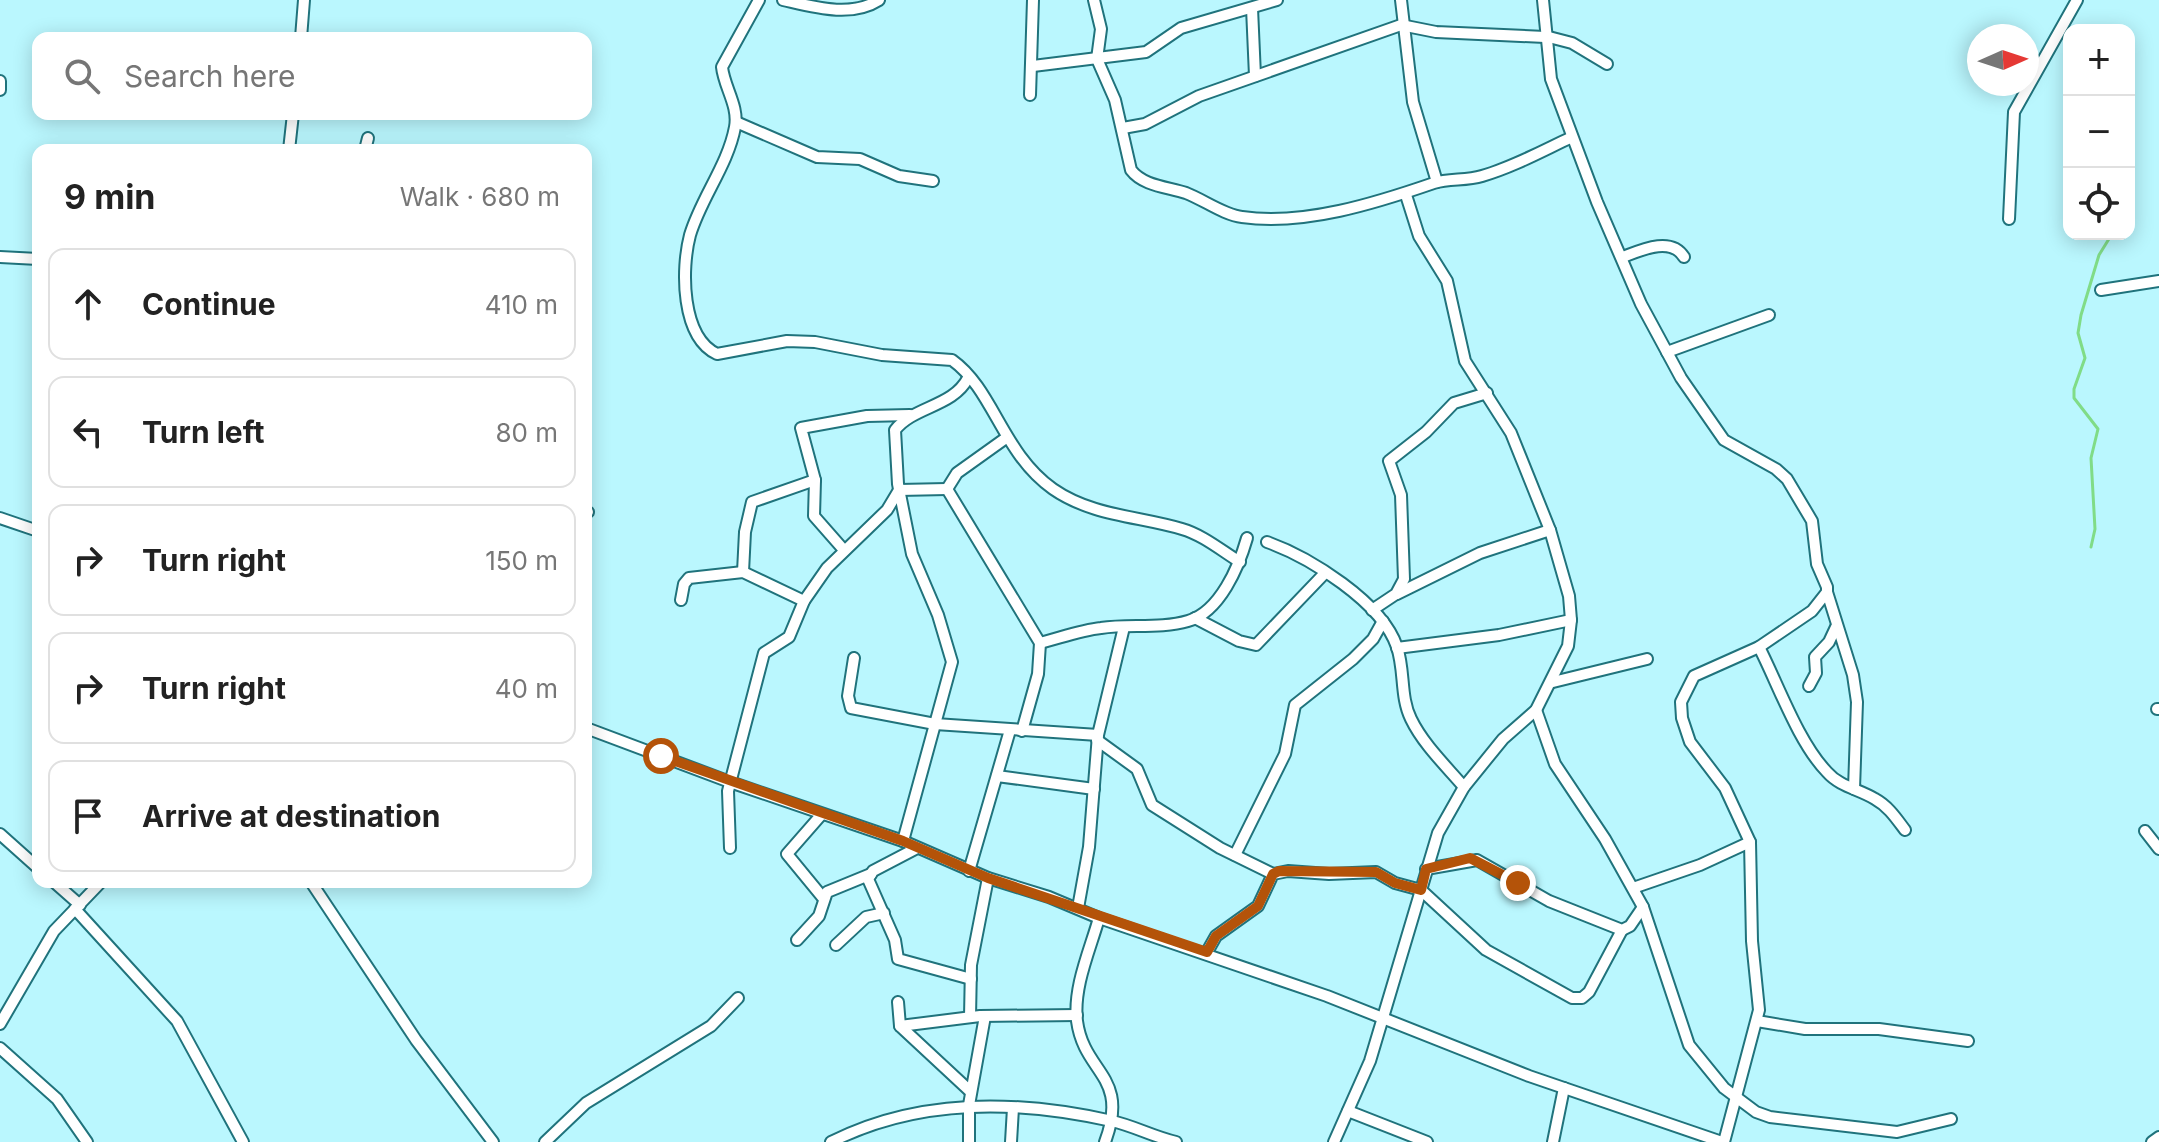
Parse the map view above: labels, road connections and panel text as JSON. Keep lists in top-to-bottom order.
{
  "north": "right",
  "page": {
    "map_buttons": ["+", "−"],
    "search": "Search here",
    "heading": ["9 min", "Walk · 680 m"],
    "list": [
      ["Continue", "410 m"],
      ["Turn left", "80 m"],
      ["Turn right", "150 m"],
      ["Turn right", "40 m"],
      "Arrive at destination"
    ]
  }
}
